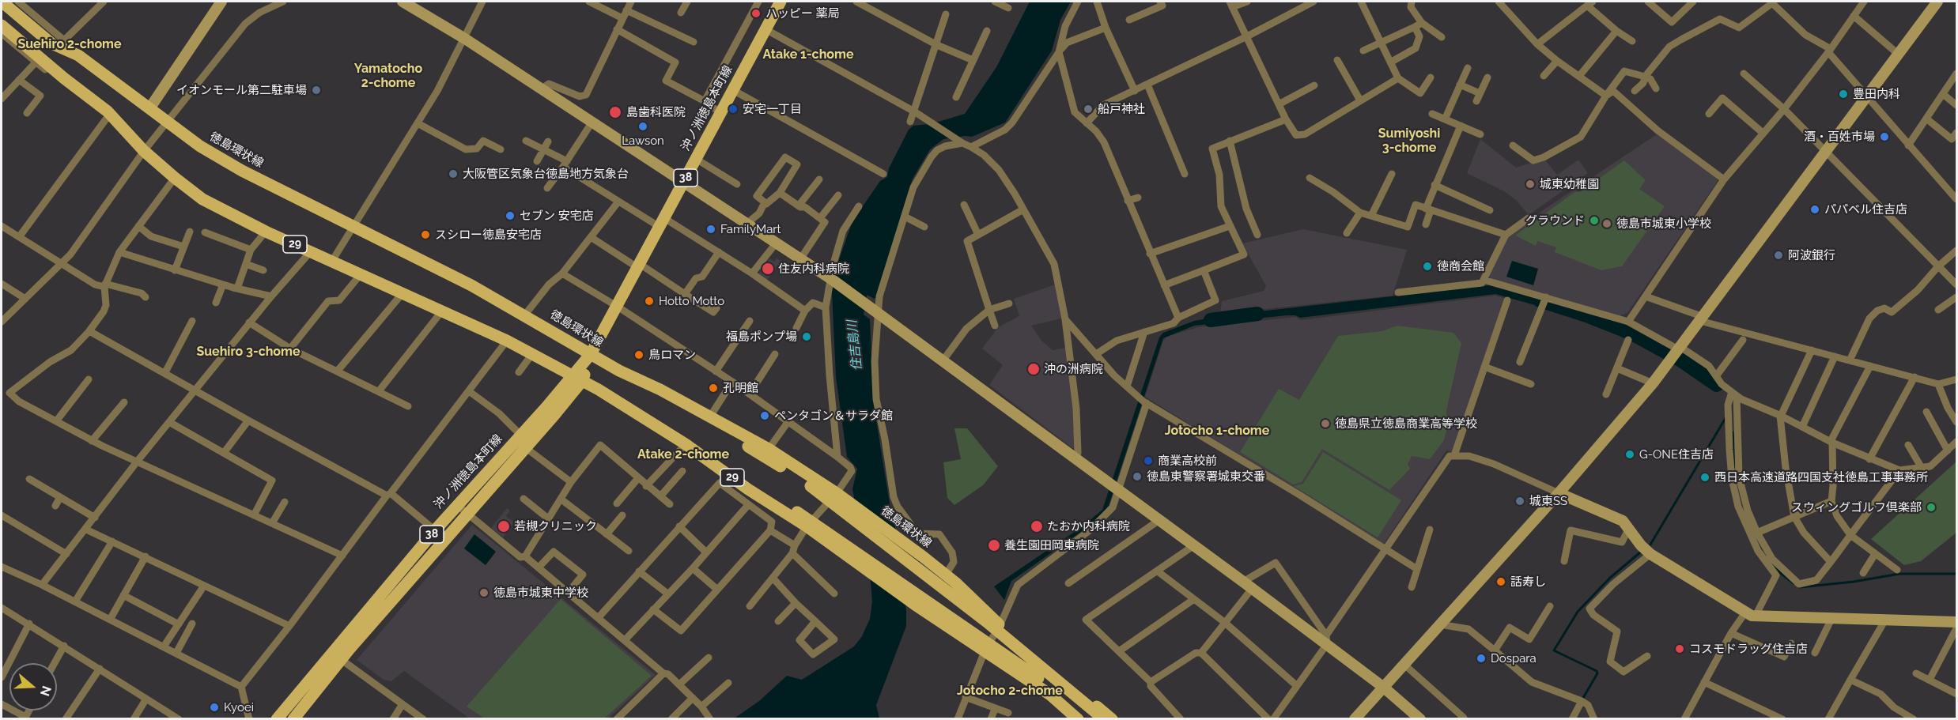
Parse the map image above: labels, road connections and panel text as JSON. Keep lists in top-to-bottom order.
{
  "streets": {
    "main road": [
      "沖ノ洲徳島本町線",
      "徳島環状線",
      "38",
      "29"
    ]
  },
  "crossings": [
    ["沖ノ洲徳島本町線", "徳島環状線"],
    ["沖ノ洲徳島本町線", "29"]
  ],
  "districts": [
    "Suehiro 2-chome",
    "Atake 1-chome",
    "Yamatocho 2-chome",
    "Sumiyoshi 3-chome",
    "Suehiro 3-chome",
    "Jotocho 1-chome",
    "Atake 2-chome",
    "Jotocho 2-chome"
  ],
  "water": ["住吉島川"],
  "places": [
    "ハッピー 薬局",
    "イオンモール第二駐車場",
    "豊田内科",
    "安宅一丁目",
    "船戸神社",
    "島歯科医院",
    "Lawson",
    "酒・百姓市場",
    "大阪管区気象台徳島地方気象台",
    "城東幼稚園",
    "パパベル住吉店",
    "セブン 安宅店",
    "グラウンド",
    "徳島市城東小学校",
    "FamilyMart",
    "スシロー徳島安宅店",
    "阿波銀行",
    "徳商会館",
    "住友内科病院",
    "Hotto Motto",
    "福島ポンプ場",
    "鳥ロマン",
    "沖の洲病院",
    "孔明館",
    "ペンタゴン＆サラダ館",
    "徳島県立徳島商業高等学校",
    "G-ONE住吉店",
    "商業高校前",
    "徳島東警察署城東交番",
    "西日本高速道路四国支社徳島工事事務所",
    "城東SS",
    "スウィングゴルフ倶楽部",
    "若槻クリニック",
    "たおか内科病院",
    "養生園田岡東病院",
    "話寿し",
    "徳島市城東中学校",
    "コスモドラッグ住吉店",
    "Dospara",
    "Kyoei"
  ],
  "north": "right"
}
